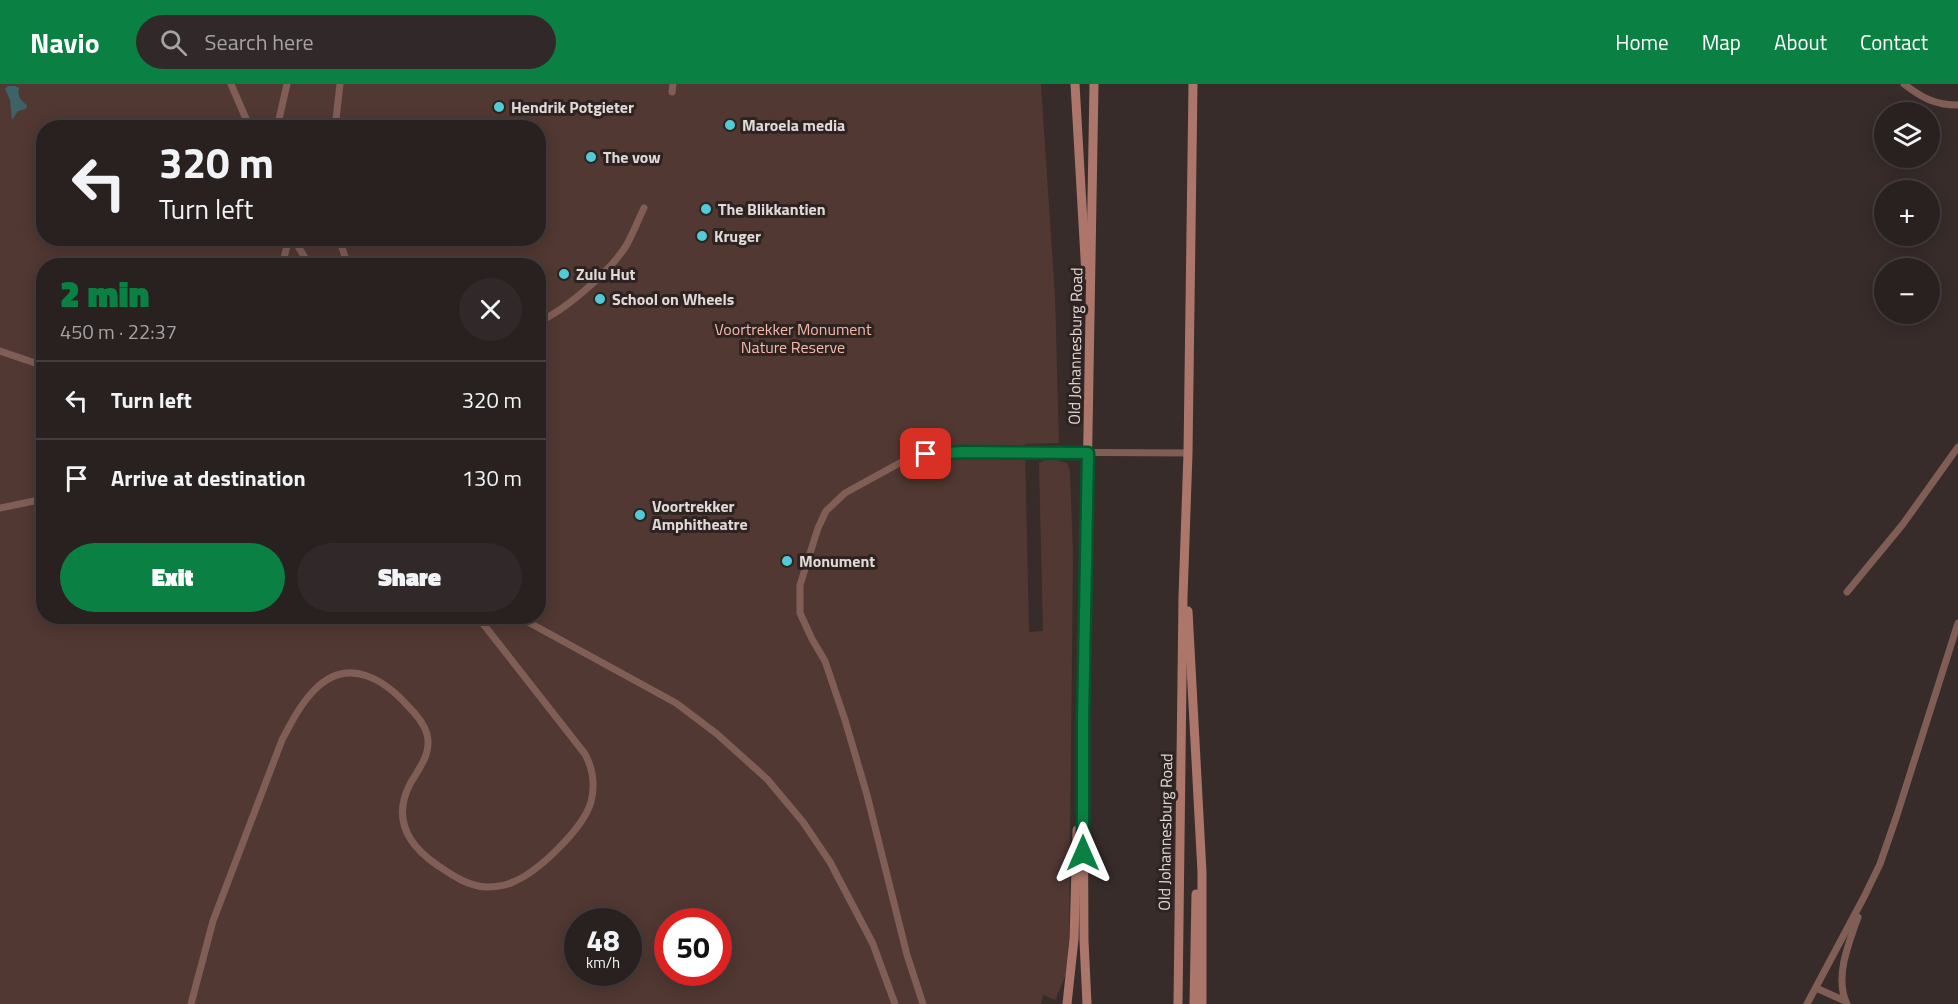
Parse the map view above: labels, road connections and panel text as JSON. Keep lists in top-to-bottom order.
{
  "streets": {
    "main road": ["Old Johannesburg Road"]
  },
  "parks": ["Voortrekker Monument Nature Reserve"],
  "places": [
    "Hendrik Potgieter",
    "Maroela media",
    "The vow",
    "The Blikkantien",
    "Kruger",
    "Zulu Hut",
    "School on Wheels",
    "Voortrekker Amphitheatre",
    "Monument"
  ],
  "page": {
    "header": "Navio",
    "search": "Search here",
    "nav": [
      "Home",
      "Map",
      "About",
      "Contact"
    ],
    "map_buttons": ["+", "−"],
    "turn": ["320 m", "Turn left"],
    "heading": ["2 min", "450 m · 22:37"],
    "list": [
      {
        "name": "Turn left",
        "value": "320 m"
      },
      {
        "name": "Arrive at destination",
        "value": "130 m"
      }
    ],
    "buttons": ["Exit", "Share"],
    "speed": "48 km/h",
    "limit": "50"
  }
}
